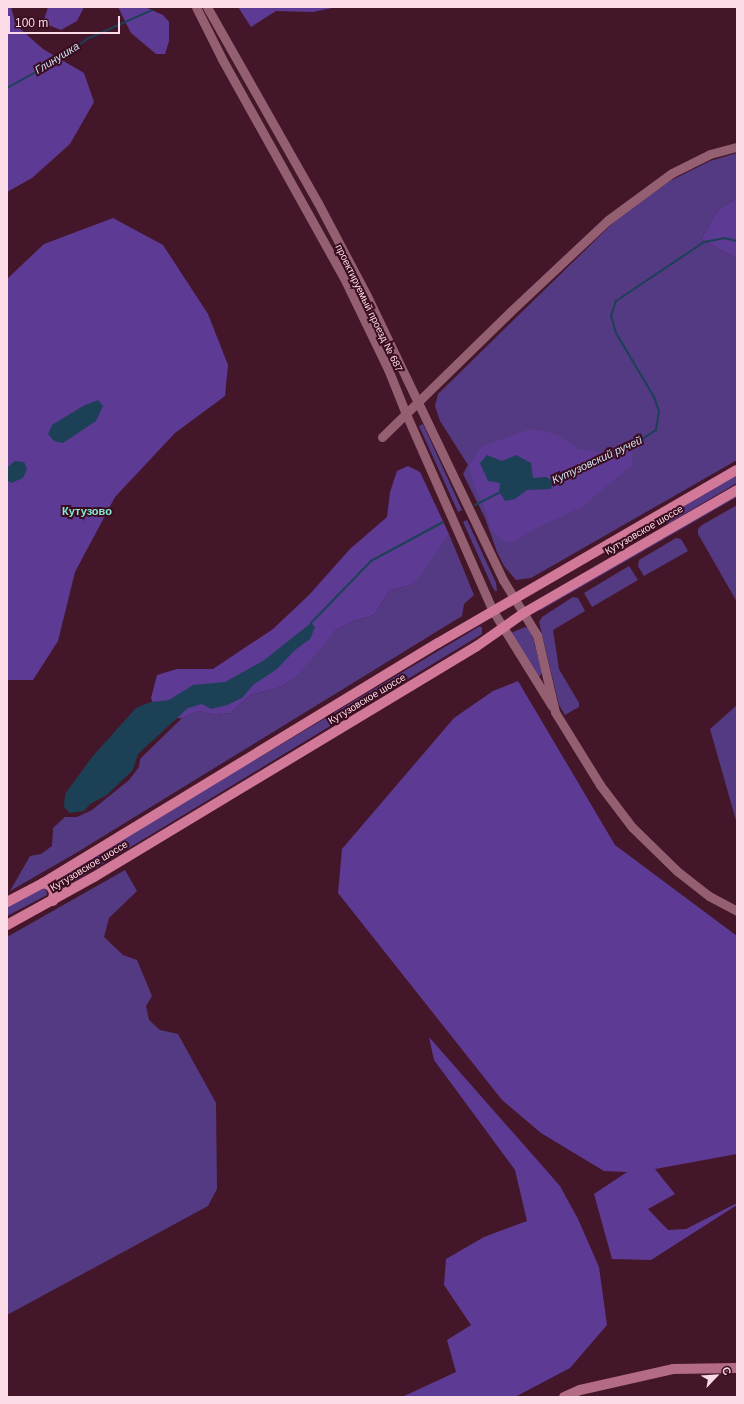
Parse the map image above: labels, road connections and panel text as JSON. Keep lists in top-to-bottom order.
{
  "streets": {
    "main road": ["Кутузовское шоссе"],
    "street": ["проектируемый проезд № 687"]
  },
  "crossings": [
    ["проектируемый проезд № 687", "Кутузовское шоссе"]
  ],
  "districts": ["Кутузово"],
  "water": ["Глинушка", "Кутузовский ручей"],
  "scale_bar": "100 m",
  "north": "top right"
}
